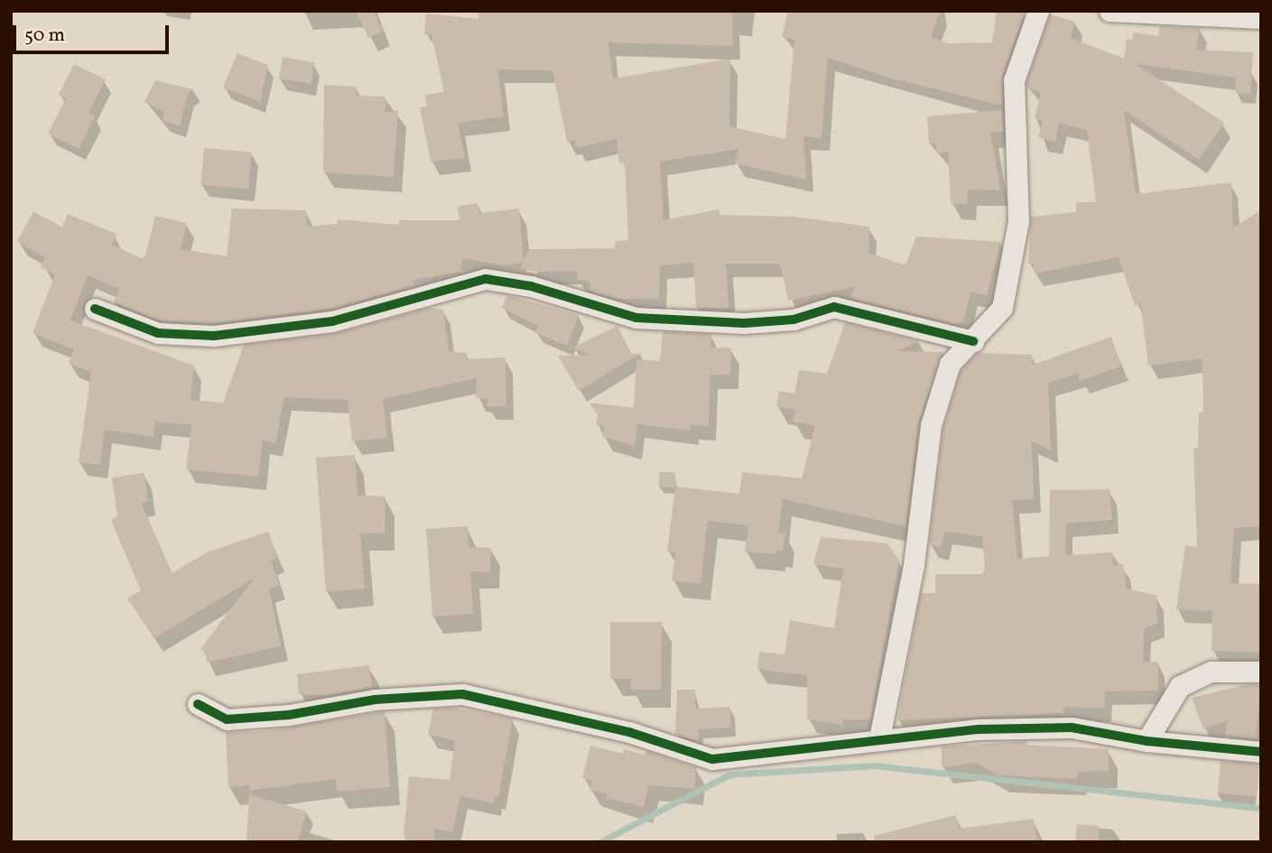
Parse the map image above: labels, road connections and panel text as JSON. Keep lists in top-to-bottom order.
{
  "scale_bar": "50 m"
}
